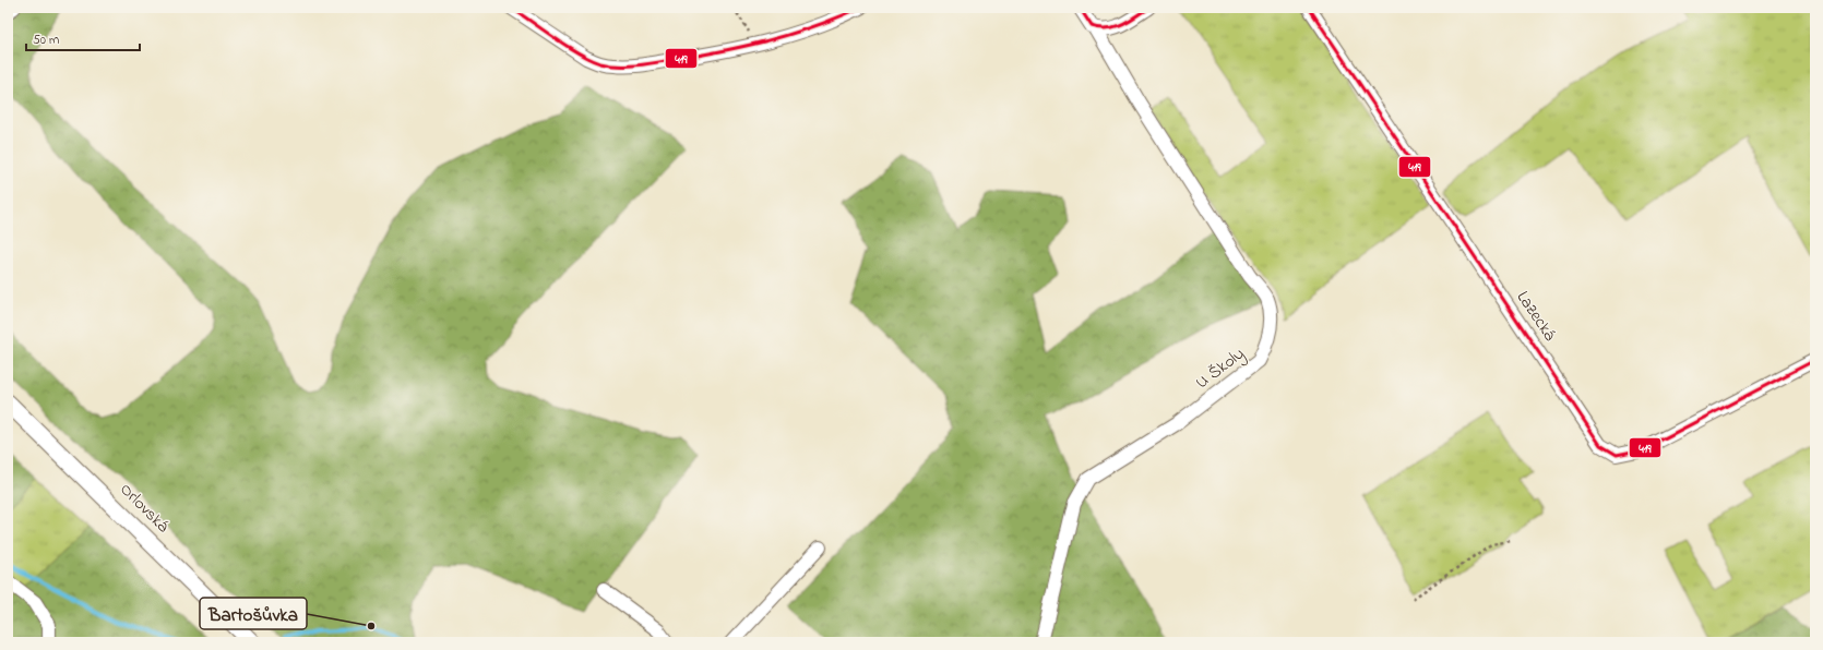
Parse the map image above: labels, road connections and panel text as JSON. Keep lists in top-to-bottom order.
{
  "streets": {
    "street": ["Lazecká", "U Školy", "Orlovská"]
  },
  "places": ["Bartošůvka"],
  "lines": ["transit line 419"],
  "scale_bar": "50 m"
}
